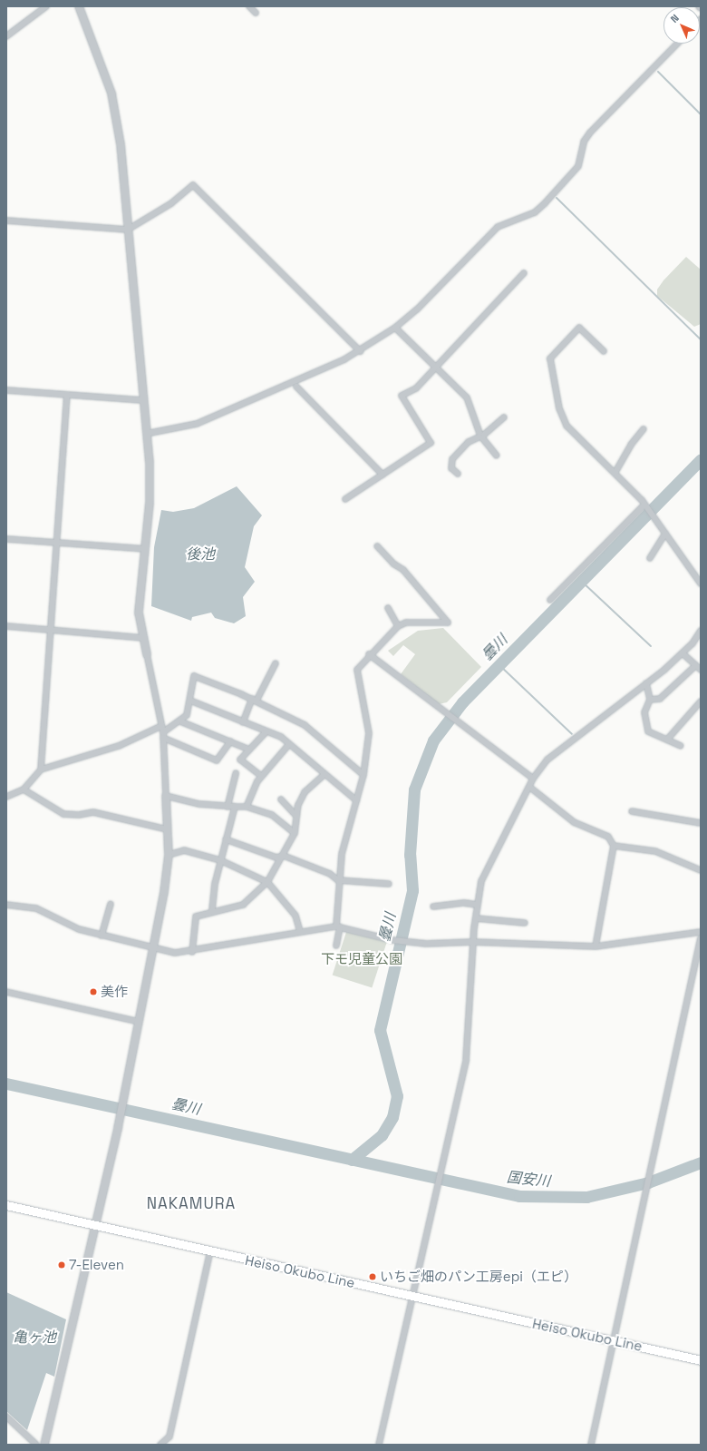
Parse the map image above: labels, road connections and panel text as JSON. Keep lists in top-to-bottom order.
{
  "streets": {
    "main road": ["Heiso Okubo Line"]
  },
  "districts": ["NAKAMURA"],
  "water": [
    "後池",
    "曇川",
    "国安川",
    "亀ヶ池"
  ],
  "parks": ["下モ児童公園"],
  "places": ["美作", "7-Eleven", "いちご畑のパン工房epi（エピ）"],
  "north": "top left"
}
